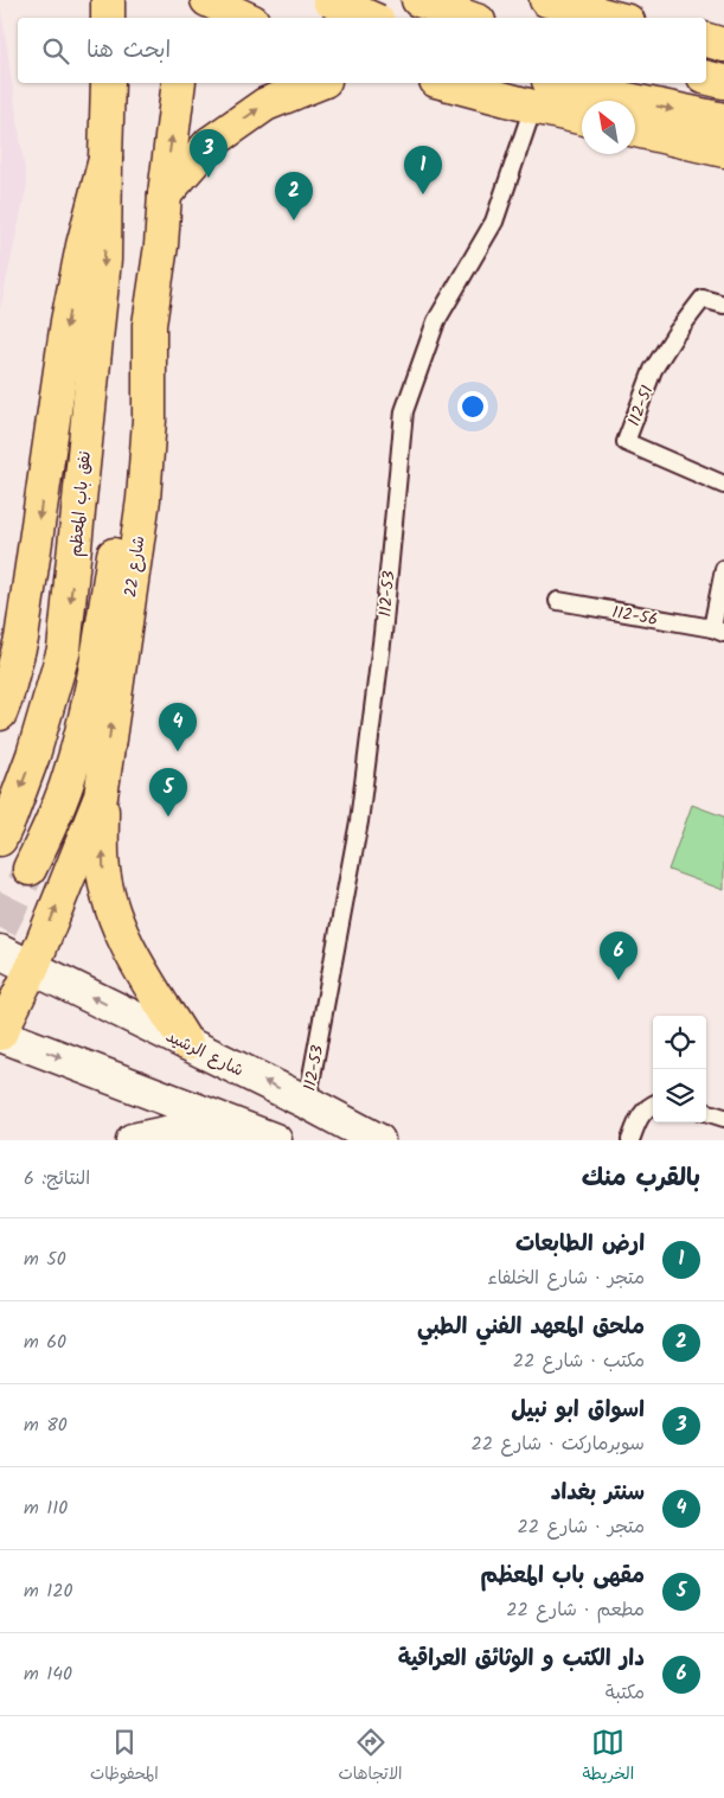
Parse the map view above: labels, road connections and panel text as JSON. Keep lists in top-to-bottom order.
{
  "streets": {
    "main road": ["نفق باب المعظم", "شارع 22", "شارع الرشيد"],
    "lane": ["112-51", "112-53", "112-56"]
  },
  "crossings": [
    ["شارع 22", "شارع الرشيد"],
    ["112-53", "شارع الرشيد"]
  ],
  "north": "top left",
  "page": {
    "search": "ابحث هنا",
    "pins": [
      "3",
      "1",
      "2",
      "4",
      "5",
      "6"
    ],
    "heading": ["بالقرب منك", "النتائج: 6"],
    "list": [
      {
        "mark": "1",
        "name": "ارض الطابعات",
        "note": "متجر · شارع الخلفاء",
        "value": "50 m"
      },
      {
        "mark": "2",
        "name": "ملحق المعهد الفني الطبي",
        "note": "مكتب · شارع 22",
        "value": "60 m"
      },
      {
        "mark": "3",
        "name": "اسواق ابو نبيل",
        "note": "سوبرماركت · شارع 22",
        "value": "80 m"
      },
      {
        "mark": "4",
        "name": "سنتر بغداد",
        "note": "متجر · شارع 22",
        "value": "110 m"
      },
      {
        "mark": "5",
        "name": "مقهى باب المعظم",
        "note": "مطعم · شارع 22",
        "value": "120 m"
      },
      {
        "mark": "6",
        "name": "دار الكتب و الوثائق العراقية",
        "note": "مكتبة",
        "value": "140 m"
      }
    ],
    "nav": ["الخريطة", "الاتجاهات", "المحفوظات"]
  }
}
